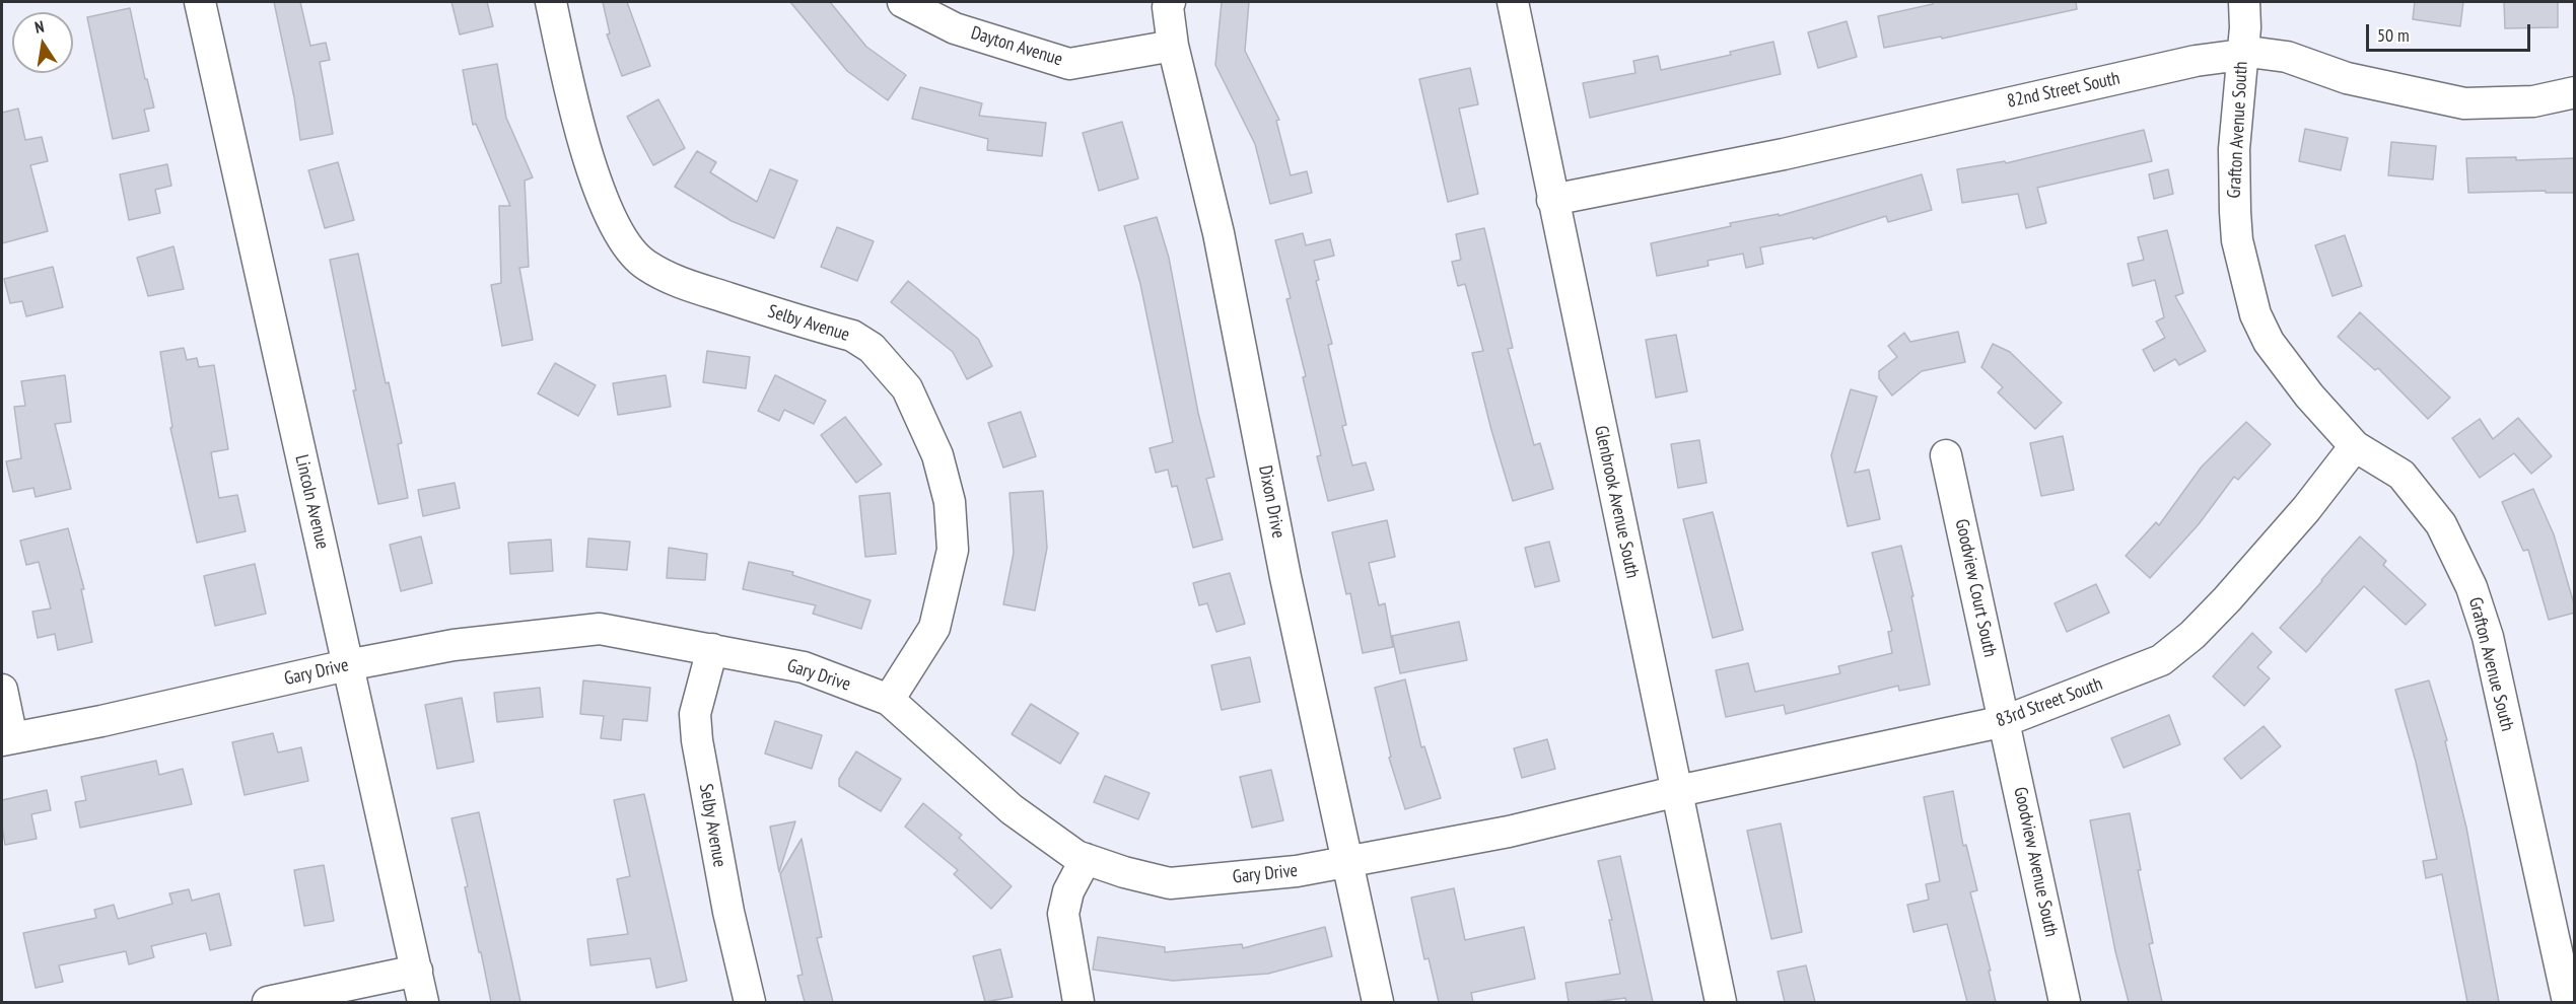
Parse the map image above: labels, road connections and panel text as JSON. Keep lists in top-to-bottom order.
{
  "streets": {
    "street": [
      "Dayton Avenue",
      "82nd Street South",
      "Grafton Avenue South",
      "Selby Avenue",
      "Lincoln Avenue",
      "Dixon Drive",
      "Glenbrook Avenue South",
      "Goodview Court South",
      "Gary Drive",
      "83rd Street South",
      "Goodview Avenue South"
    ]
  },
  "crossings": [
    ["Dayton Avenue", "Dixon Drive"],
    ["82nd Street South", "Grafton Avenue South"],
    ["82nd Street South", "Glenbrook Avenue South"],
    ["Grafton Avenue South", "83rd Street South"],
    ["Selby Avenue", "Gary Drive"],
    ["Lincoln Avenue", "Gary Drive"],
    ["Dixon Drive", "Gary Drive"],
    ["Glenbrook Avenue South", "83rd Street South"],
    ["Goodview Court South", "83rd Street South"],
    ["Goodview Court South", "Goodview Avenue South"],
    ["Gary Drive", "83rd Street South"],
    ["83rd Street South", "Goodview Avenue South"]
  ],
  "scale_bar": "50 m",
  "north": "top"
}
